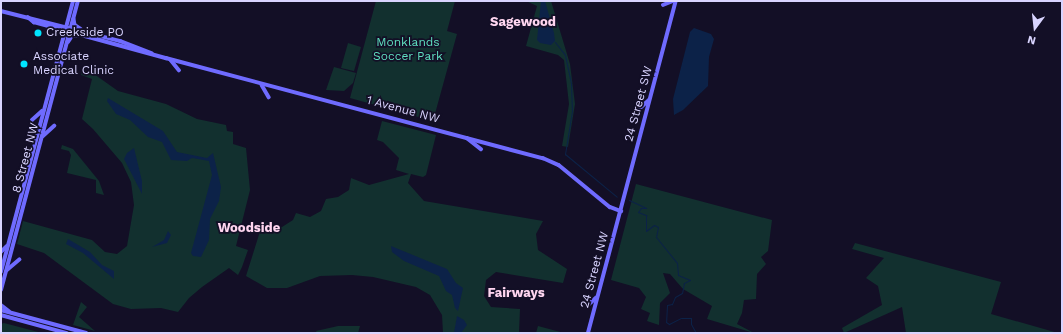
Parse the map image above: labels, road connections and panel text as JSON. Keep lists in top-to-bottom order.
{
  "streets": {
    "street": [
      "24 Street SW",
      "1 Avenue NW",
      "8 Street NW",
      "24 Street NW"
    ]
  },
  "crossings": [
    ["24 Street SW", "1 Avenue NW"],
    ["24 Street SW", "24 Street NW"],
    ["1 Avenue NW", "8 Street NW"],
    ["1 Avenue NW", "24 Street NW"]
  ],
  "districts": ["Sagewood", "Woodside", "Fairways"],
  "parks": ["Monklands Soccer Park"],
  "places": ["Creekside PO", "Associate Medical Clinic"],
  "north": "bottom"
}
